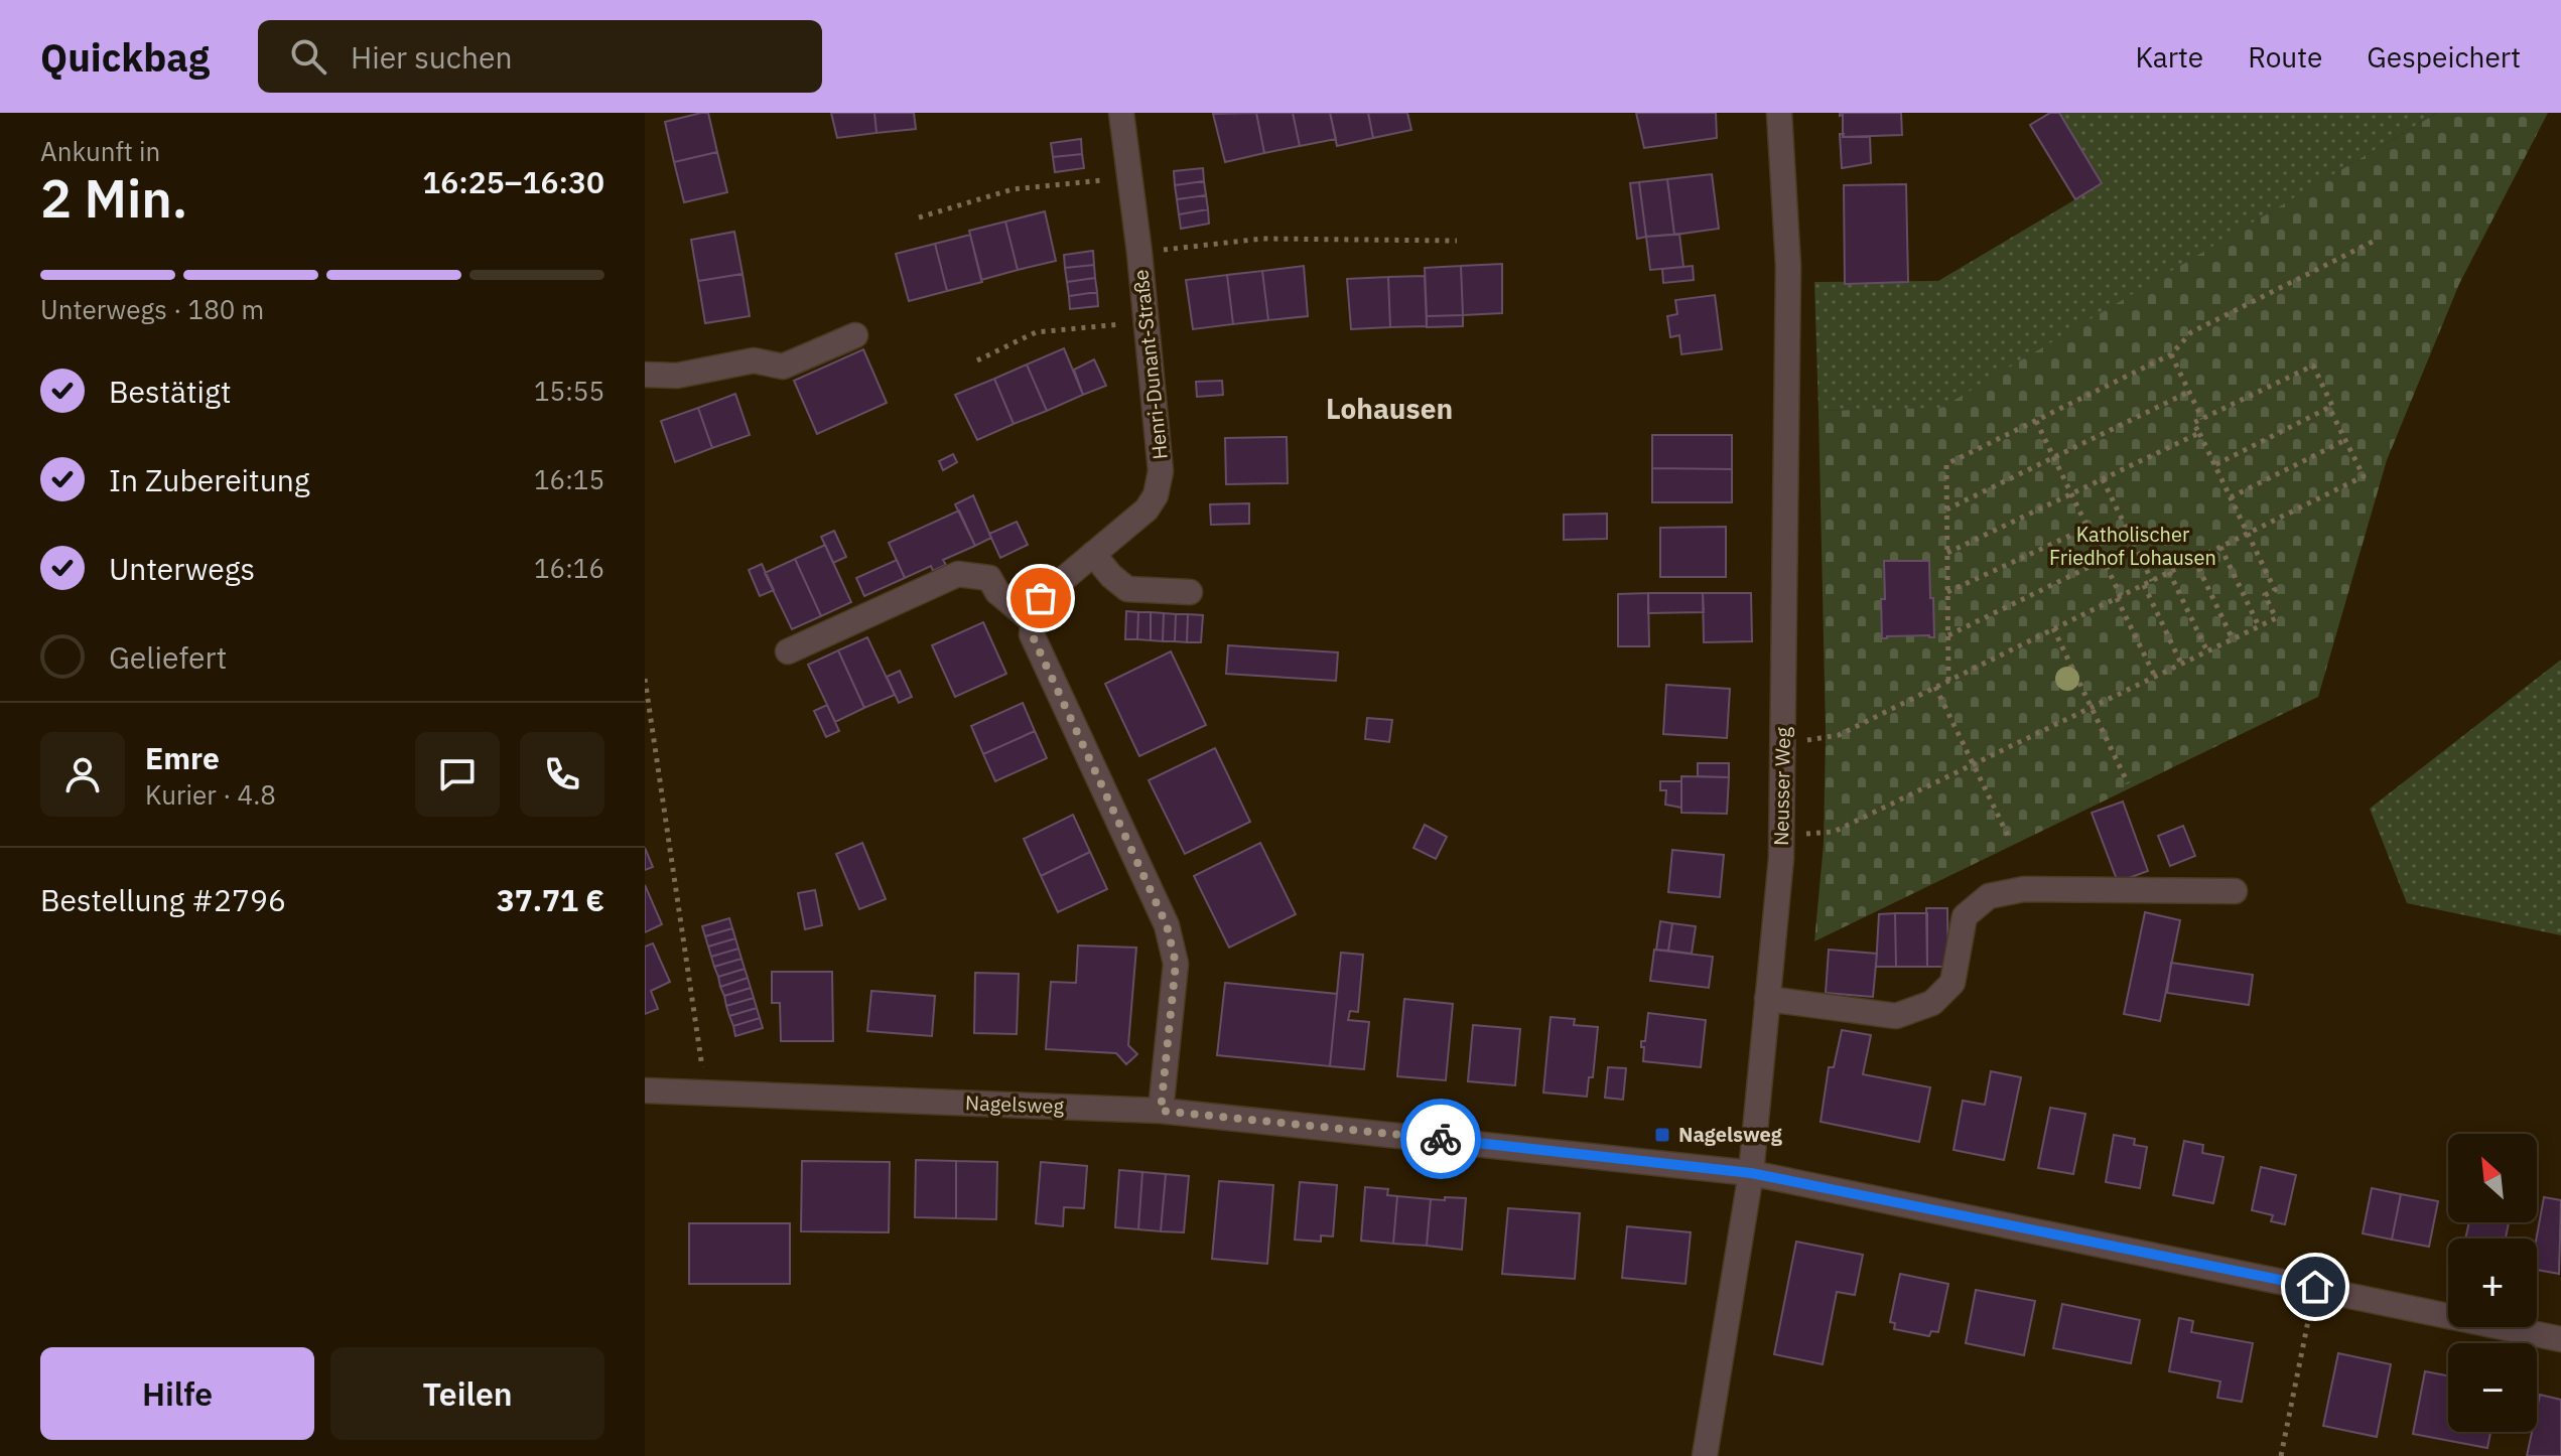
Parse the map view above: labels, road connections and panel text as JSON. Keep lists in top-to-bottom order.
{
  "streets": {
    "street": ["Henri-Dunant-Straße", "Neusser Weg", "Nagelsweg"]
  },
  "crossings": [
    ["Neusser Weg", "Nagelsweg"]
  ],
  "districts": ["Lohausen"],
  "parks": ["Katholischer Friedhof Lohausen"],
  "places": {
    "transit": ["Nagelsweg"]
  },
  "north": "top left",
  "page": {
    "header": "Quickbag",
    "search": "Hier suchen",
    "nav": ["Karte", "Route", "Gespeichert"],
    "heading": ["2 Min.", "Ankunft in", "16:25–16:30"],
    "panel": [
      "Emre",
      "Kurier · 4.8",
      "Bestellung #2796",
      "37.71 €"
    ],
    "bar": "Unterwegs · 180 m",
    "list": [
      ["Bestätigt", "15:55"],
      ["In Zubereitung", "16:15"],
      ["Unterwegs", "16:16"],
      "Geliefert"
    ],
    "map_buttons": ["+", "−"],
    "buttons": ["Hilfe", "Teilen"]
  }
}
